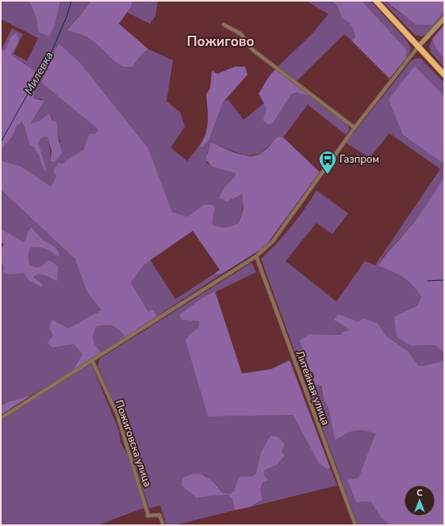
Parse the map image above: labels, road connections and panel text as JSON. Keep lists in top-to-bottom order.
{
  "streets": {
    "street": ["Литейная улица", "Пожиговска улица"]
  },
  "districts": ["Пожигово"],
  "water": ["Милевка"],
  "places": {
    "bus stop": ["Газпром"]
  },
  "north": "top"
}
